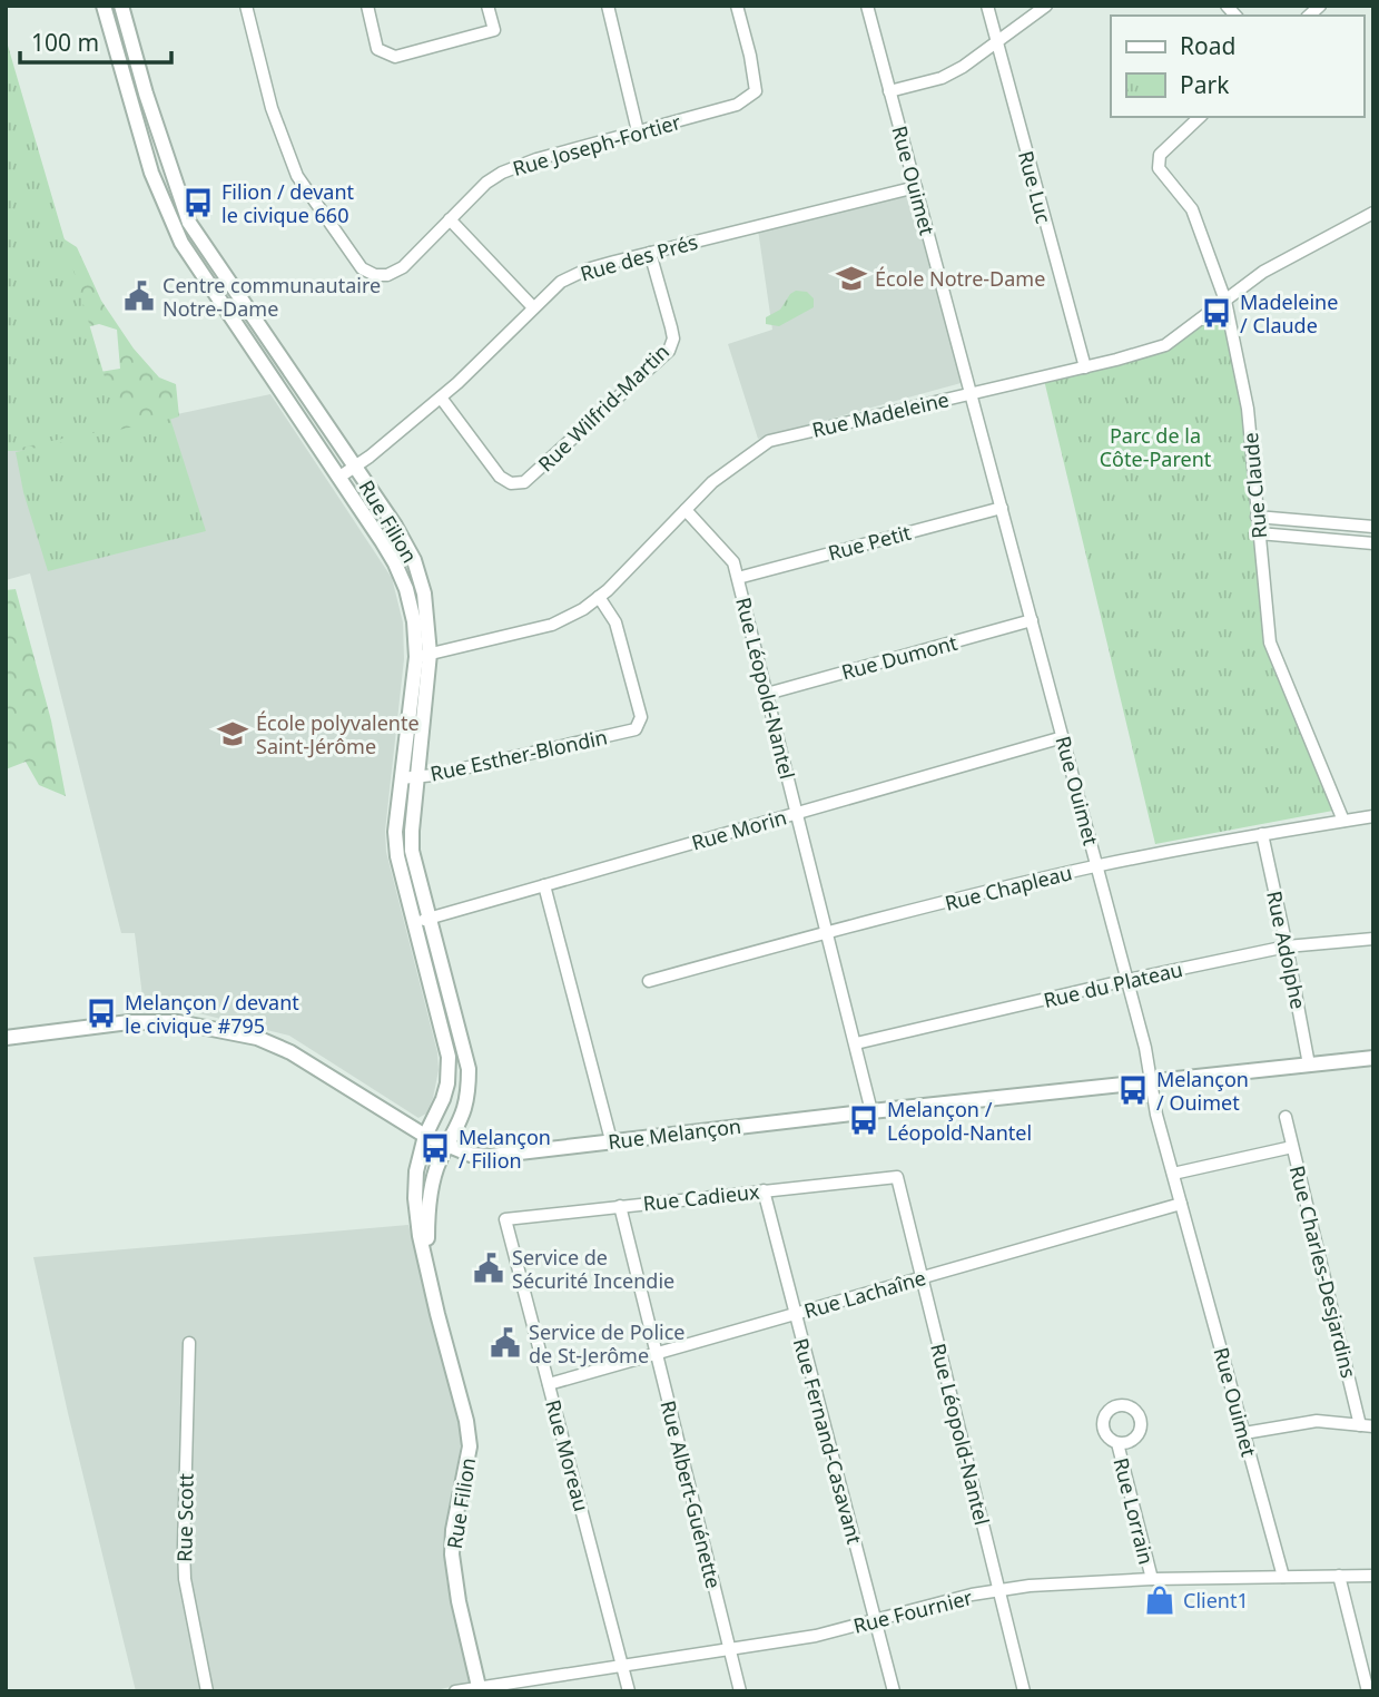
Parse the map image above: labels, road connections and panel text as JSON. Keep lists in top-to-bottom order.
{
  "streets": {
    "street": [
      "Rue Joseph-Fortier",
      "Rue Ouimet",
      "Rue Luc",
      "Rue des Prés",
      "Rue Wilfrid-Martin",
      "Rue Madeleine",
      "Rue Claude",
      "Rue Filion",
      "Rue Petit",
      "Rue Dumont",
      "Rue Léopold-Nantel",
      "Rue Esther-Blondin",
      "Rue Morin",
      "Rue Chapleau",
      "Rue Adolphe",
      "Rue du Plateau",
      "Rue Melançon",
      "Rue Cadieux",
      "Rue Charles-Desjardins",
      "Rue Lachaîne",
      "Rue Fernand-Casavant",
      "Rue Moreau",
      "Rue Albert-Guénette",
      "Rue Lorrain",
      "Rue Scott",
      "Rue Fournier"
    ]
  },
  "crossings": [
    ["Rue Ouimet", "Rue des Prés"],
    ["Rue Ouimet", "Rue Madeleine"],
    ["Rue Ouimet", "Rue Petit"],
    ["Rue Ouimet", "Rue Dumont"],
    ["Rue Ouimet", "Rue Morin"],
    ["Rue Ouimet", "Rue Chapleau"],
    ["Rue Ouimet", "Rue du Plateau"],
    ["Rue Ouimet", "Rue Melançon"],
    ["Rue Ouimet", "Rue Lachaîne"],
    ["Rue Ouimet", "Rue Fournier"],
    ["Rue Luc", "Rue Madeleine"],
    ["Rue des Prés", "Rue Wilfrid-Martin"],
    ["Rue des Prés", "Rue Filion"],
    ["Rue Madeleine", "Rue Claude"],
    ["Rue Madeleine", "Rue Filion"],
    ["Rue Madeleine", "Rue Léopold-Nantel"],
    ["Rue Madeleine", "Rue Esther-Blondin"],
    ["Rue Claude", "Rue Chapleau"],
    ["Rue Filion", "Rue Esther-Blondin"],
    ["Rue Filion", "Rue Morin"],
    ["Rue Filion", "Rue Melançon"],
    ["Rue Filion", "Rue Fournier"],
    ["Rue Petit", "Rue Léopold-Nantel"],
    ["Rue Dumont", "Rue Léopold-Nantel"],
    ["Rue Léopold-Nantel", "Rue Morin"],
    ["Rue Léopold-Nantel", "Rue Chapleau"],
    ["Rue Léopold-Nantel", "Rue du Plateau"],
    ["Rue Léopold-Nantel", "Rue Melançon"],
    ["Rue Léopold-Nantel", "Rue Cadieux"],
    ["Rue Léopold-Nantel", "Rue Lachaîne"],
    ["Rue Léopold-Nantel", "Rue Fournier"],
    ["Rue Chapleau", "Rue Adolphe"],
    ["Rue Adolphe", "Rue du Plateau"],
    ["Rue Adolphe", "Rue Melançon"],
    ["Rue Cadieux", "Rue Fernand-Casavant"],
    ["Rue Cadieux", "Rue Moreau"],
    ["Rue Cadieux", "Rue Albert-Guénette"],
    ["Rue Lachaîne", "Rue Fernand-Casavant"],
    ["Rue Lachaîne", "Rue Moreau"],
    ["Rue Lachaîne", "Rue Albert-Guénette"],
    ["Rue Fernand-Casavant", "Rue Fournier"],
    ["Rue Moreau", "Rue Fournier"],
    ["Rue Albert-Guénette", "Rue Fournier"],
    ["Rue Lorrain", "Rue Fournier"]
  ],
  "parks": ["Parc de la Côte-Parent"],
  "places": {
    "bus stop": [
      "Filion / devant le civique 660",
      "Madeleine / Claude",
      "Melançon / devant le civique #795",
      "Melançon / Ouimet",
      "Melançon / Léopold-Nantel",
      "Melançon / Filion"
    ],
    "school or university": ["École Notre-Dame", "École polyvalente Saint-Jérôme"],
    "public building": ["Centre communautaire Notre-Dame", "Service de Sécurité Incendie", "Service de Police de St-Jerôme"],
    "shop": ["Client1"]
  },
  "legend": ["Road", "Park"],
  "scale_bar": "100 m"
}
